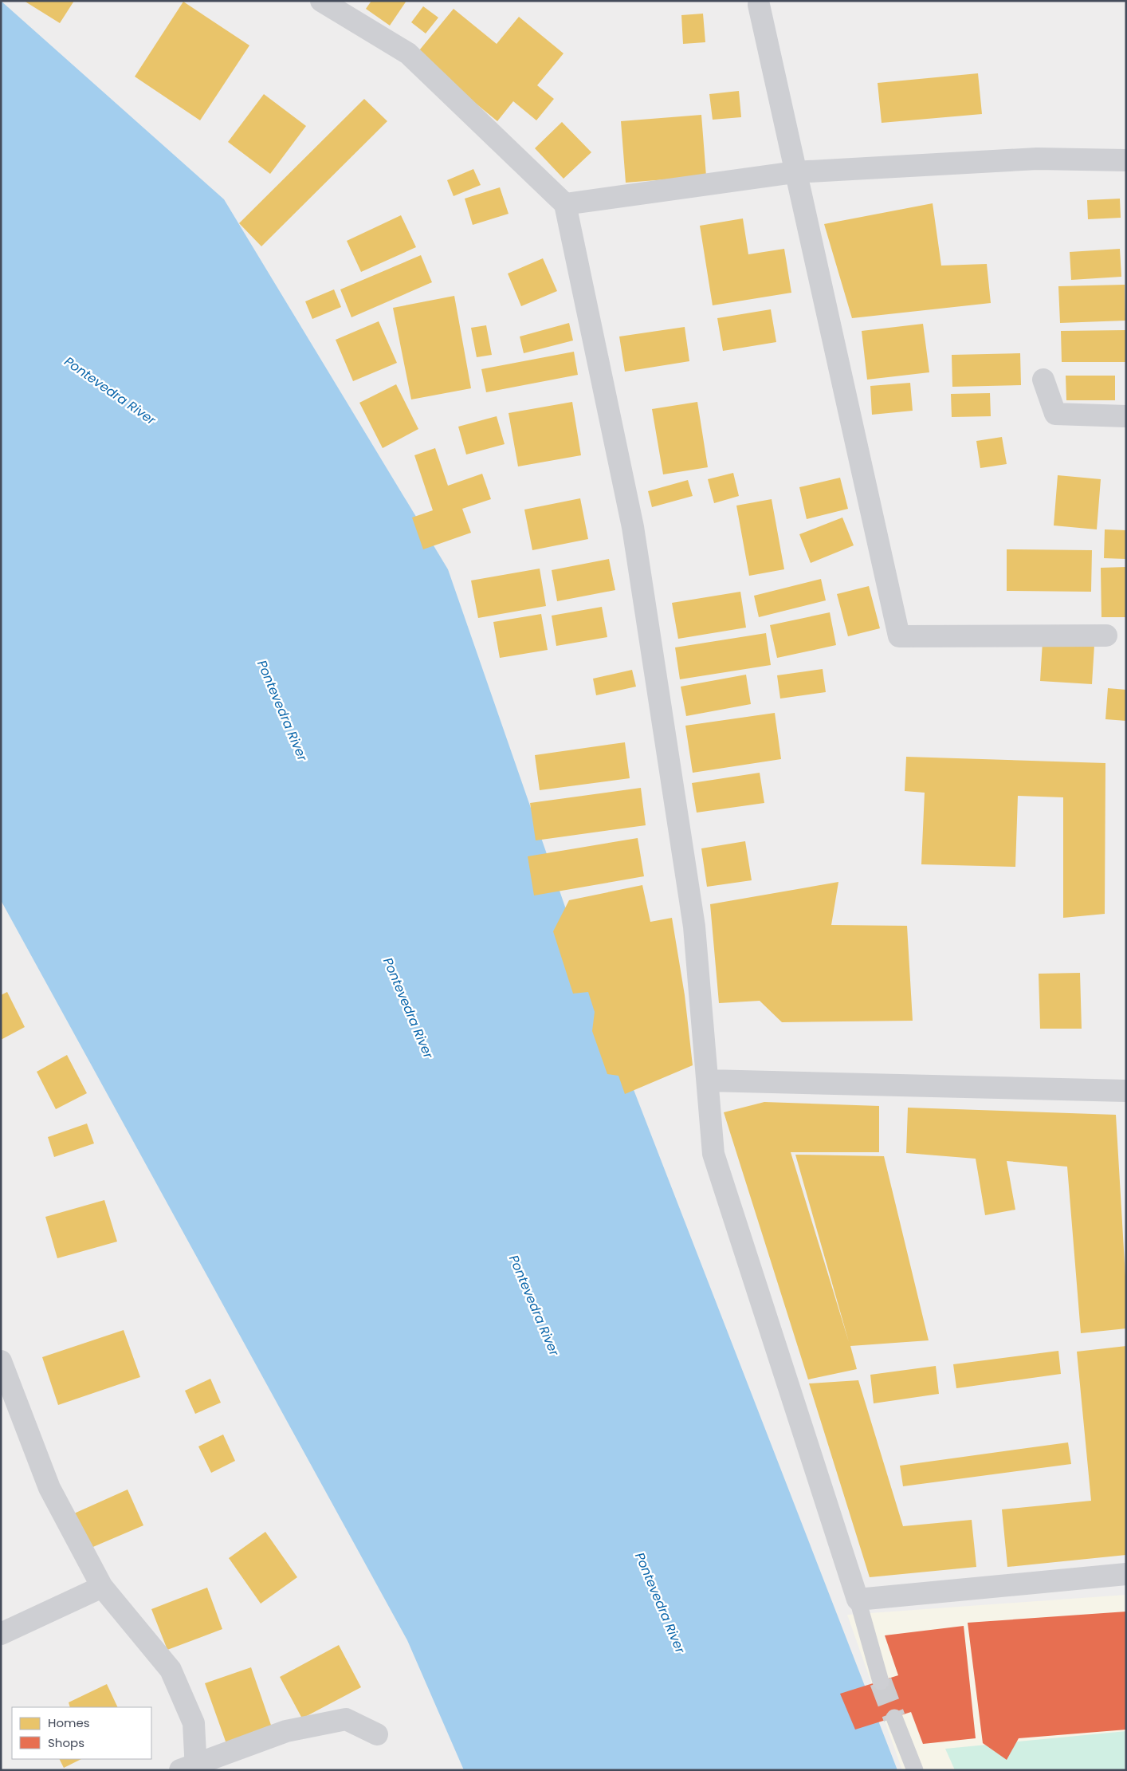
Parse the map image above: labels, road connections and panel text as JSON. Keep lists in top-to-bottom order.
{
  "water": ["Pontevedra River"],
  "legend": ["Homes", "Shops"]
}
